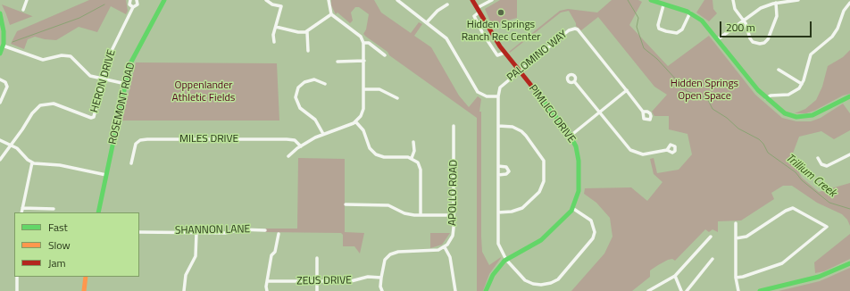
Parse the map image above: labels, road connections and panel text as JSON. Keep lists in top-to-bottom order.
{
  "streets": {
    "main road": ["ROSEMONT ROAD", "PIMLICO DRIVE"],
    "street": [
      "PALOMINO WAY",
      "HERON DRIVE",
      "MILES DRIVE",
      "APOLLO ROAD",
      "SHANNON LANE",
      "ZEUS DRIVE"
    ]
  },
  "crossings": [
    ["PALOMINO WAY", "PIMLICO DRIVE"]
  ],
  "water": ["Trillium Creek"],
  "parks": ["Hidden Springs Open Space", "Oppenlander Athletic Fields"],
  "places": ["Hidden Springs Ranch Rec Center"],
  "legend": ["Fast", "Slow", "Jam"],
  "scale_bar": "200 m"
}
